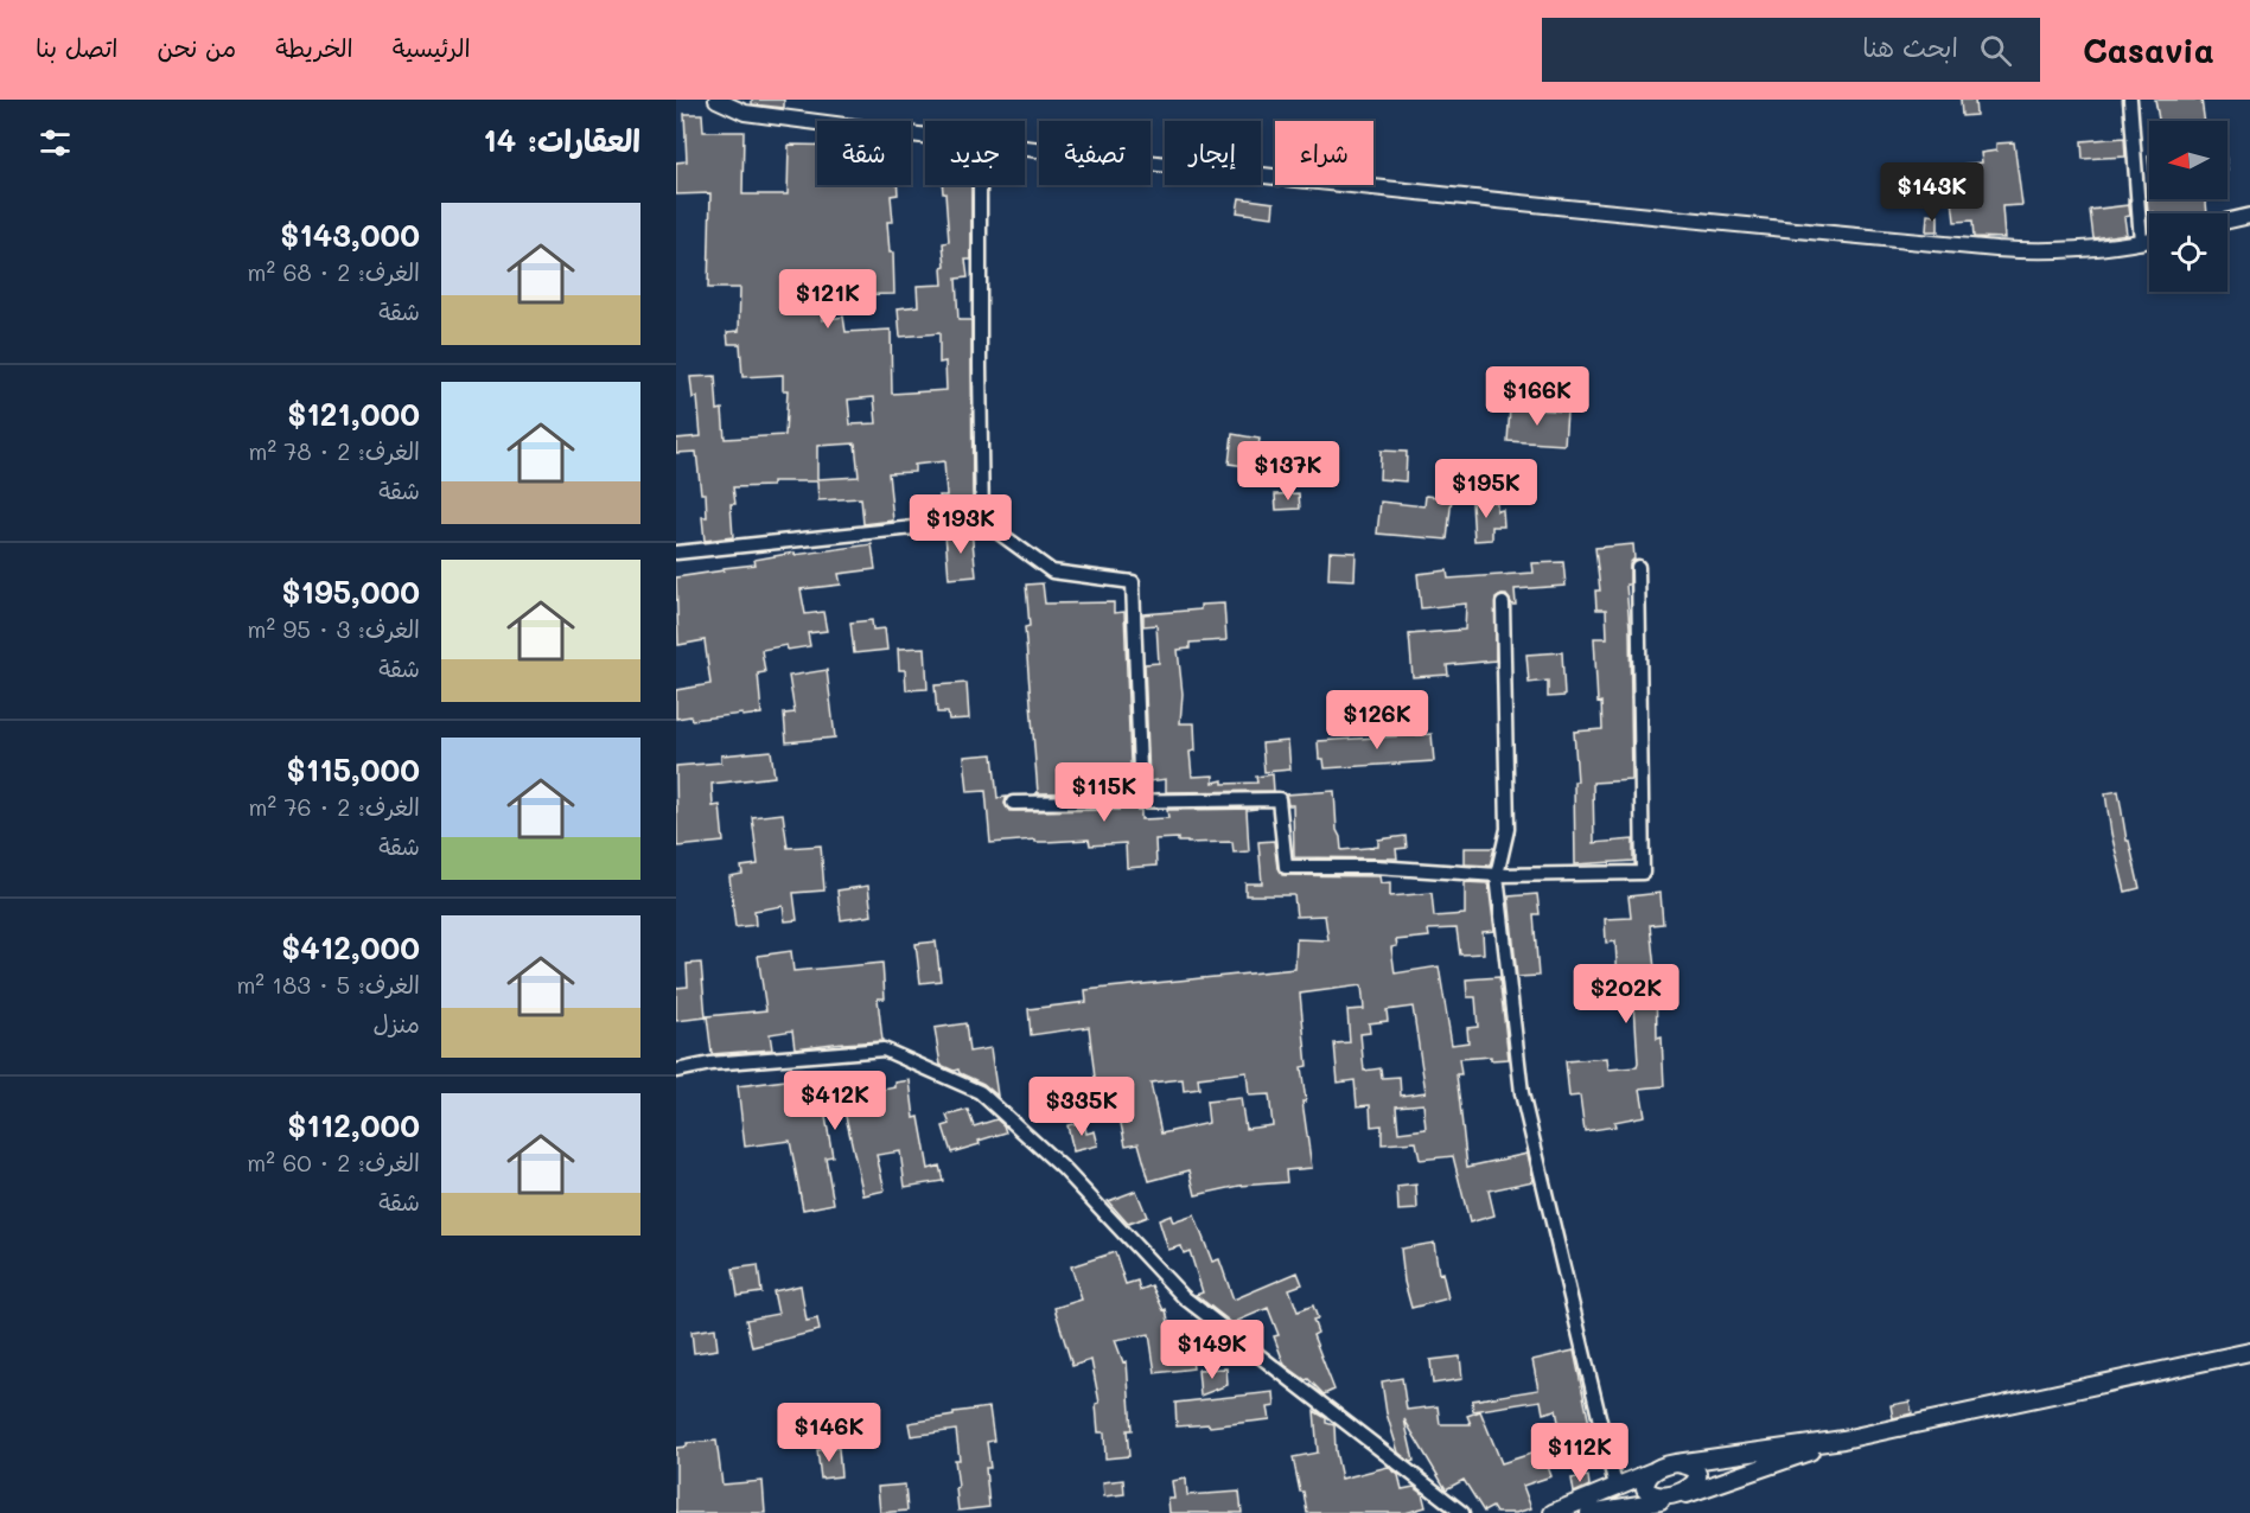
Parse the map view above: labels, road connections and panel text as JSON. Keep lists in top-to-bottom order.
{
  "north": "left",
  "page": {
    "header": "Casavia",
    "search": "ابحث هنا",
    "nav": [
      "الرئيسية",
      "الخريطة",
      "من نحن",
      "اتصل بنا"
    ],
    "heading": "العقارات: 14",
    "chip": [
      "شراء",
      "إيجار",
      "تصفية",
      "جديد",
      "شقة"
    ],
    "price": [
      "$143K",
      "$121K",
      "$166K",
      "$137K",
      "$195K",
      "$193K",
      "$126K",
      "$115K",
      "$202K",
      "$412K",
      "$335K",
      "$149K",
      "$146K",
      "$112K"
    ],
    "list": [
      {
        "name": "$143,000",
        "note": "الغرف: 2 · 68 m² · شقة"
      },
      {
        "name": "$121,000",
        "note": "الغرف: 2 · 78 m² · شقة"
      },
      {
        "name": "$195,000",
        "note": "الغرف: 3 · 95 m² · شقة"
      },
      {
        "name": "$115,000",
        "note": "الغرف: 2 · 76 m² · شقة"
      },
      {
        "name": "$412,000",
        "note": "الغرف: 5 · 183 m² · منزل"
      },
      {
        "name": "$112,000",
        "note": "الغرف: 2 · 60 m² · شقة"
      }
    ]
  }
}
